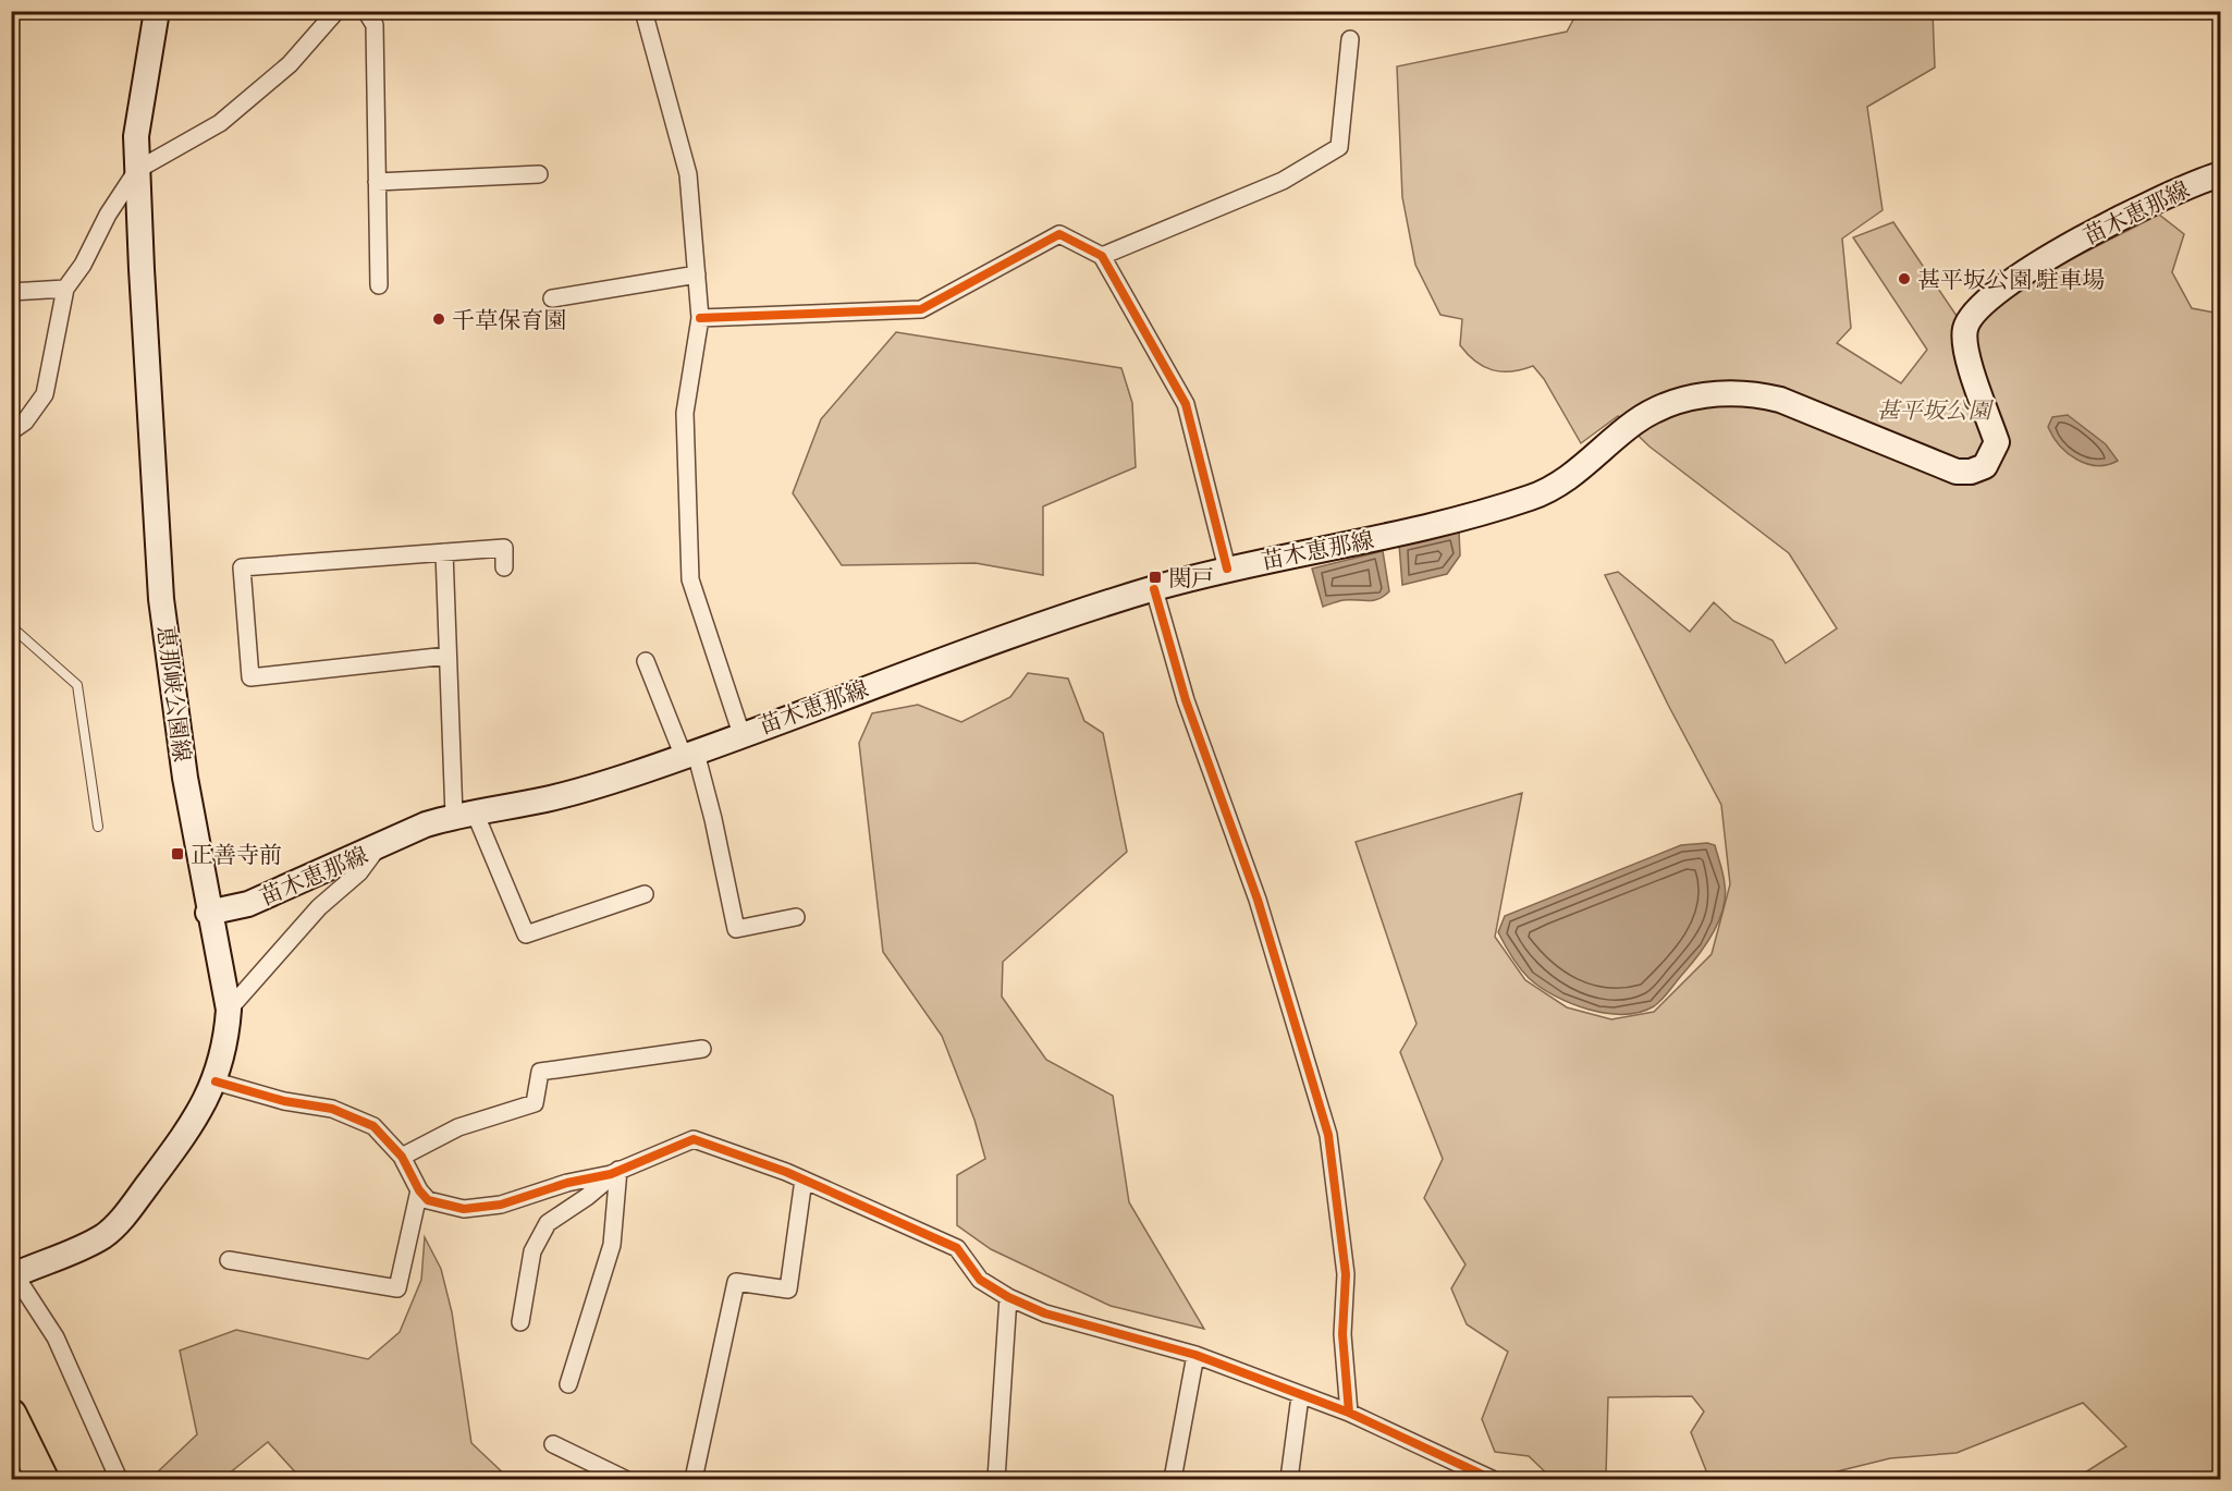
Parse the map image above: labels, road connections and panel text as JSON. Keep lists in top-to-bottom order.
{
  "streets": {
    "main road": ["苗木恵那線", "恵那峡公園線"]
  },
  "crossings": [
    ["苗木恵那線", "恵那峡公園線"]
  ],
  "parks": ["甚平坂公園"],
  "places": {
    "other": ["甚平坂公園 駐車場", "千草保育園"],
    "transit": ["関戸", "正善寺前"]
  }
}
